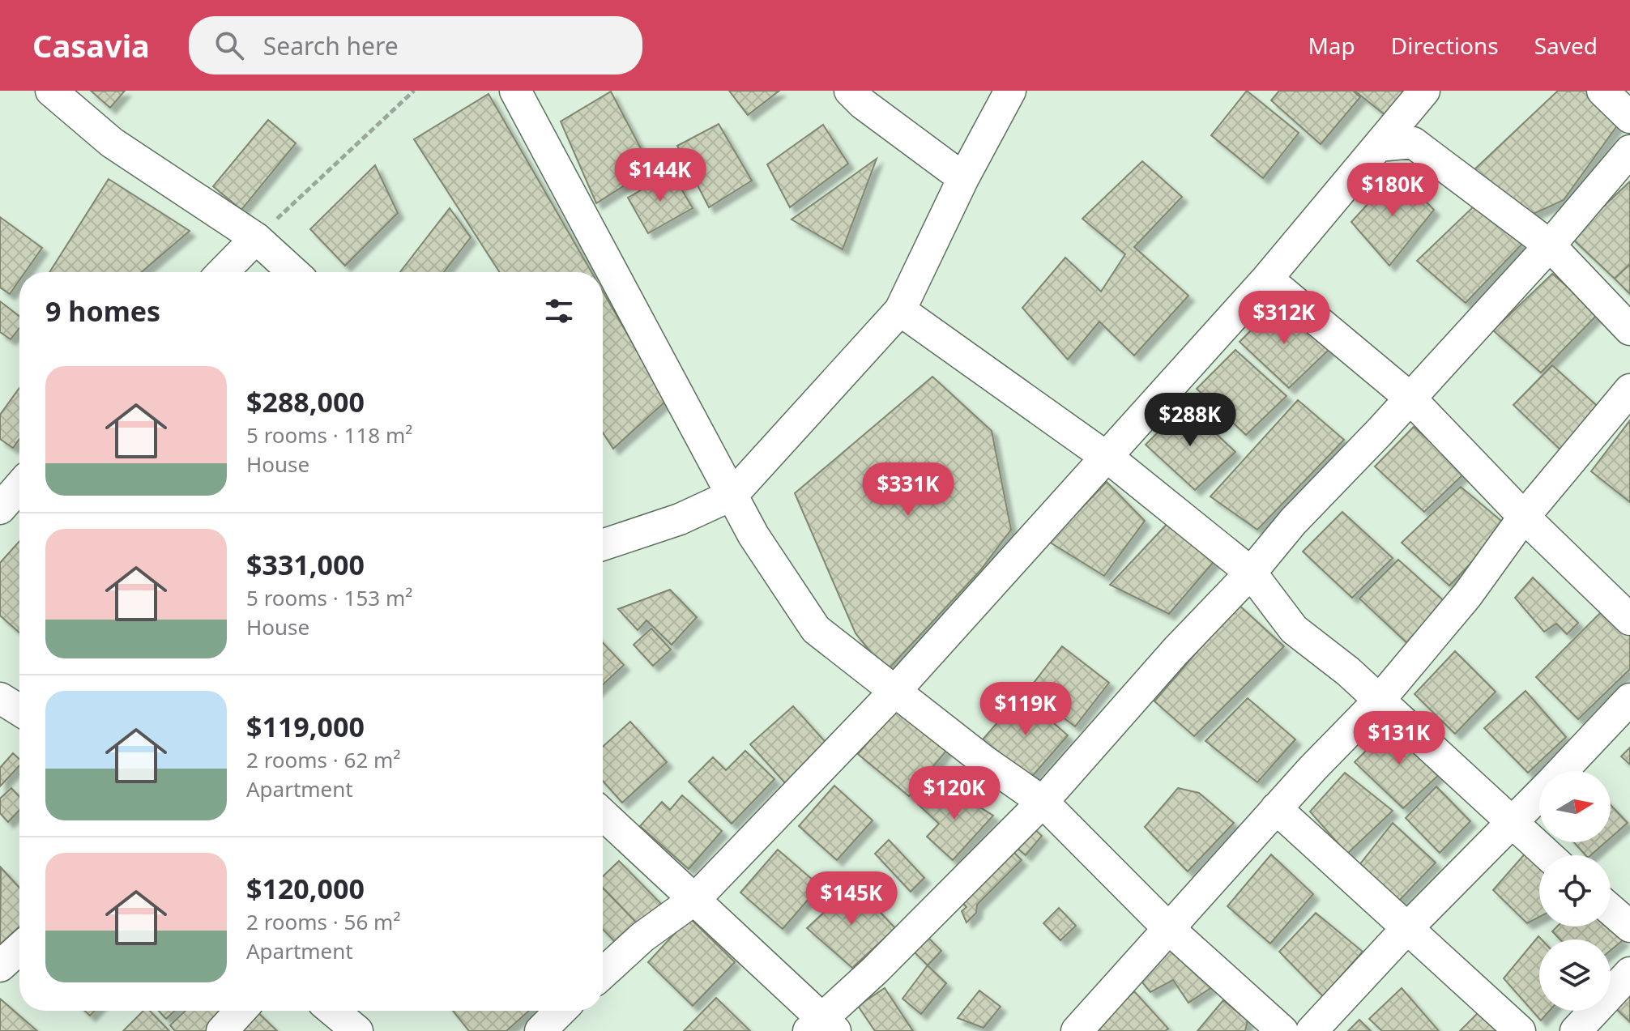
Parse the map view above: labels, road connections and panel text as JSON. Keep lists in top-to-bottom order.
{
  "north": "right",
  "page": {
    "header": "Casavia",
    "search": "Search here",
    "nav": ["Map", "Directions", "Saved"],
    "price": [
      "$144K",
      "$180K",
      "$312K",
      "$288K",
      "$331K",
      "$119K",
      "$131K",
      "$120K",
      "$145K"
    ],
    "heading": "9 homes",
    "list": [
      {
        "name": "$288,000",
        "note": "5 rooms · 118 m² · House"
      },
      {
        "name": "$331,000",
        "note": "5 rooms · 153 m² · House"
      },
      {
        "name": "$119,000",
        "note": "2 rooms · 62 m² · Apartment"
      },
      {
        "name": "$120,000",
        "note": "2 rooms · 56 m² · Apartment"
      }
    ]
  }
}
